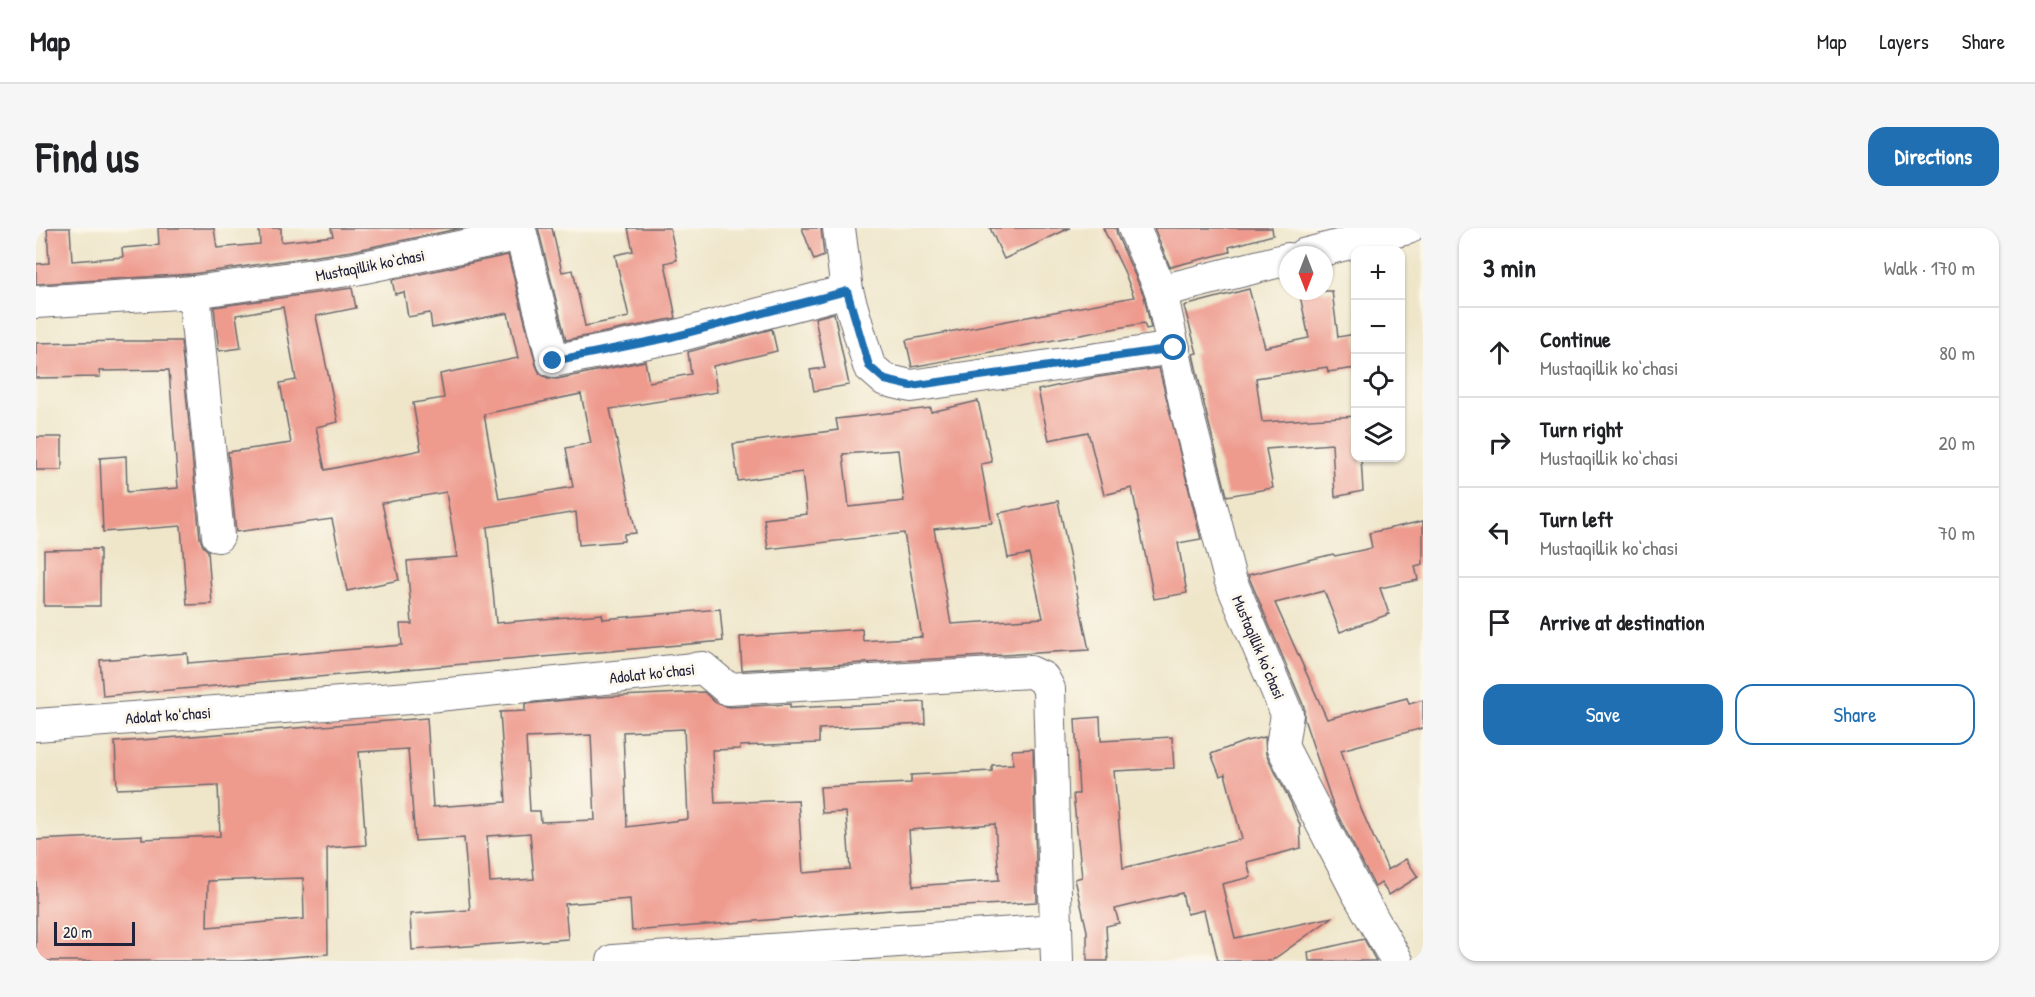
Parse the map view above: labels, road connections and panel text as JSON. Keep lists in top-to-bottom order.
{
  "streets": {
    "street": ["Mustaqillik ko‘chasi", "Adolat koʻchasi"]
  },
  "scale_bar": "20 m",
  "north": "bottom",
  "page": {
    "header": "Map",
    "nav": ["Map", "Layers", "Share"],
    "buttons": [
      "Directions",
      ["Save", "Share"]
    ],
    "title": "Find us",
    "heading": ["3 min", "Walk · 170 m"],
    "map_buttons": ["+", "−"],
    "list": [
      ["Continue", "Mustaqillik ko‘chasi", "80 m"],
      ["Turn right", "Mustaqillik ko‘chasi", "20 m"],
      ["Turn left", "Mustaqillik ko‘chasi", "70 m"],
      "Arrive at destination"
    ],
    "scale": "20 m"
  }
}
